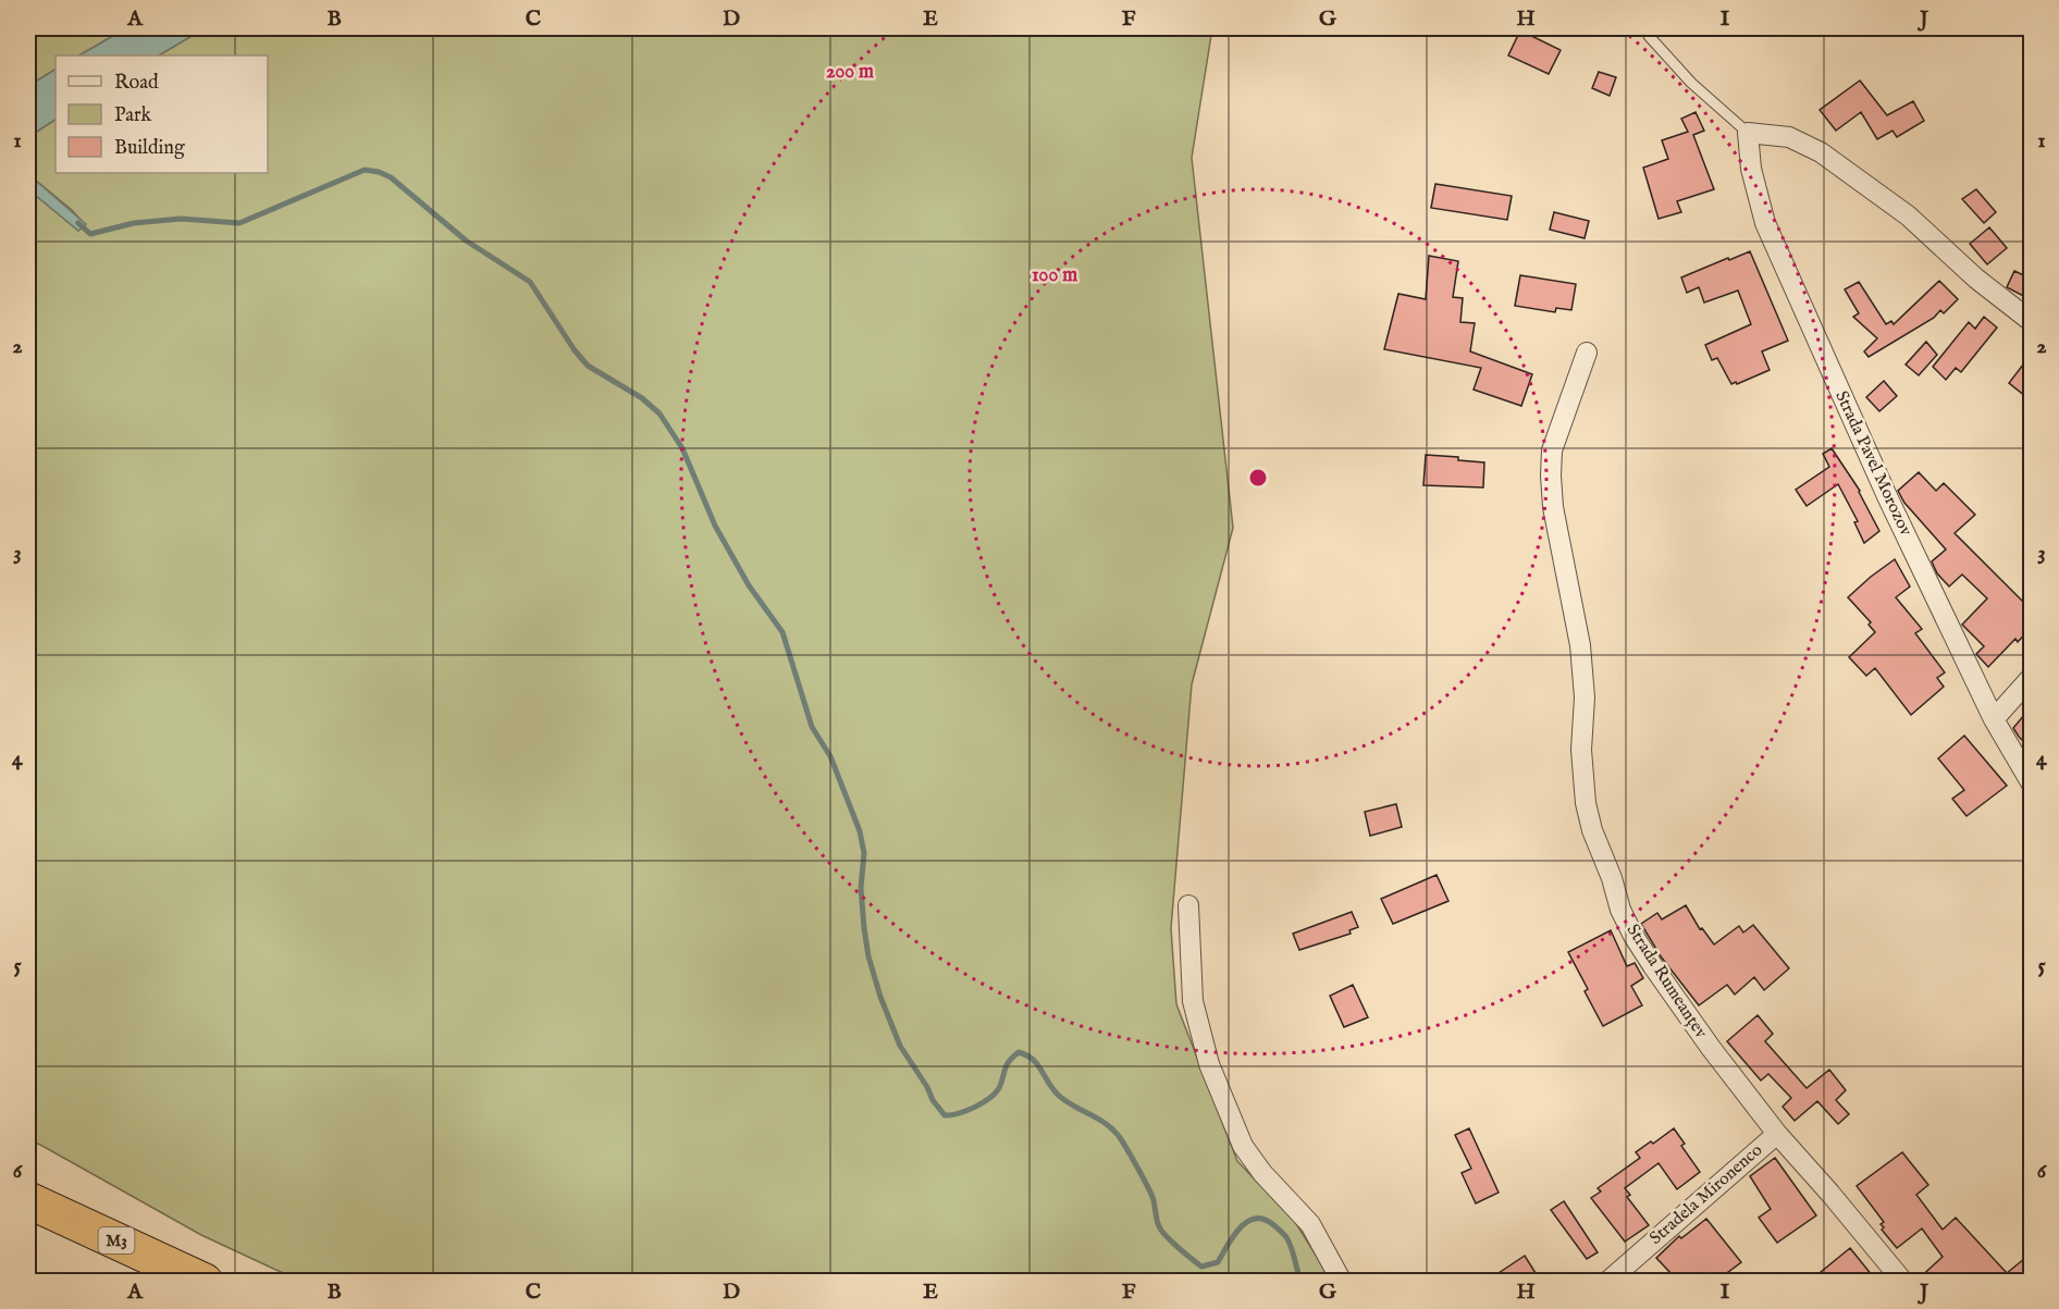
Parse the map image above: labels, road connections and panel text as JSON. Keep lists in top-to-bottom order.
{
  "streets": {
    "highway": ["M3"],
    "street": ["Strada Pavel Morozov", "Strada Rumeanțev", "Stradela Mironenco"]
  },
  "crossings": [
    ["Strada Rumeanțev", "Stradela Mironenco"]
  ],
  "legend": ["Road", "Park", "Building"],
  "grid": {
    "columns": [
      "A",
      "B",
      "C",
      "D",
      "E",
      "F",
      "G",
      "H",
      "I",
      "J"
    ],
    "rows": [
      "1",
      "2",
      "3",
      "4",
      "5",
      "6"
    ]
  },
  "rings": ["200 m", "100 m"]
}
